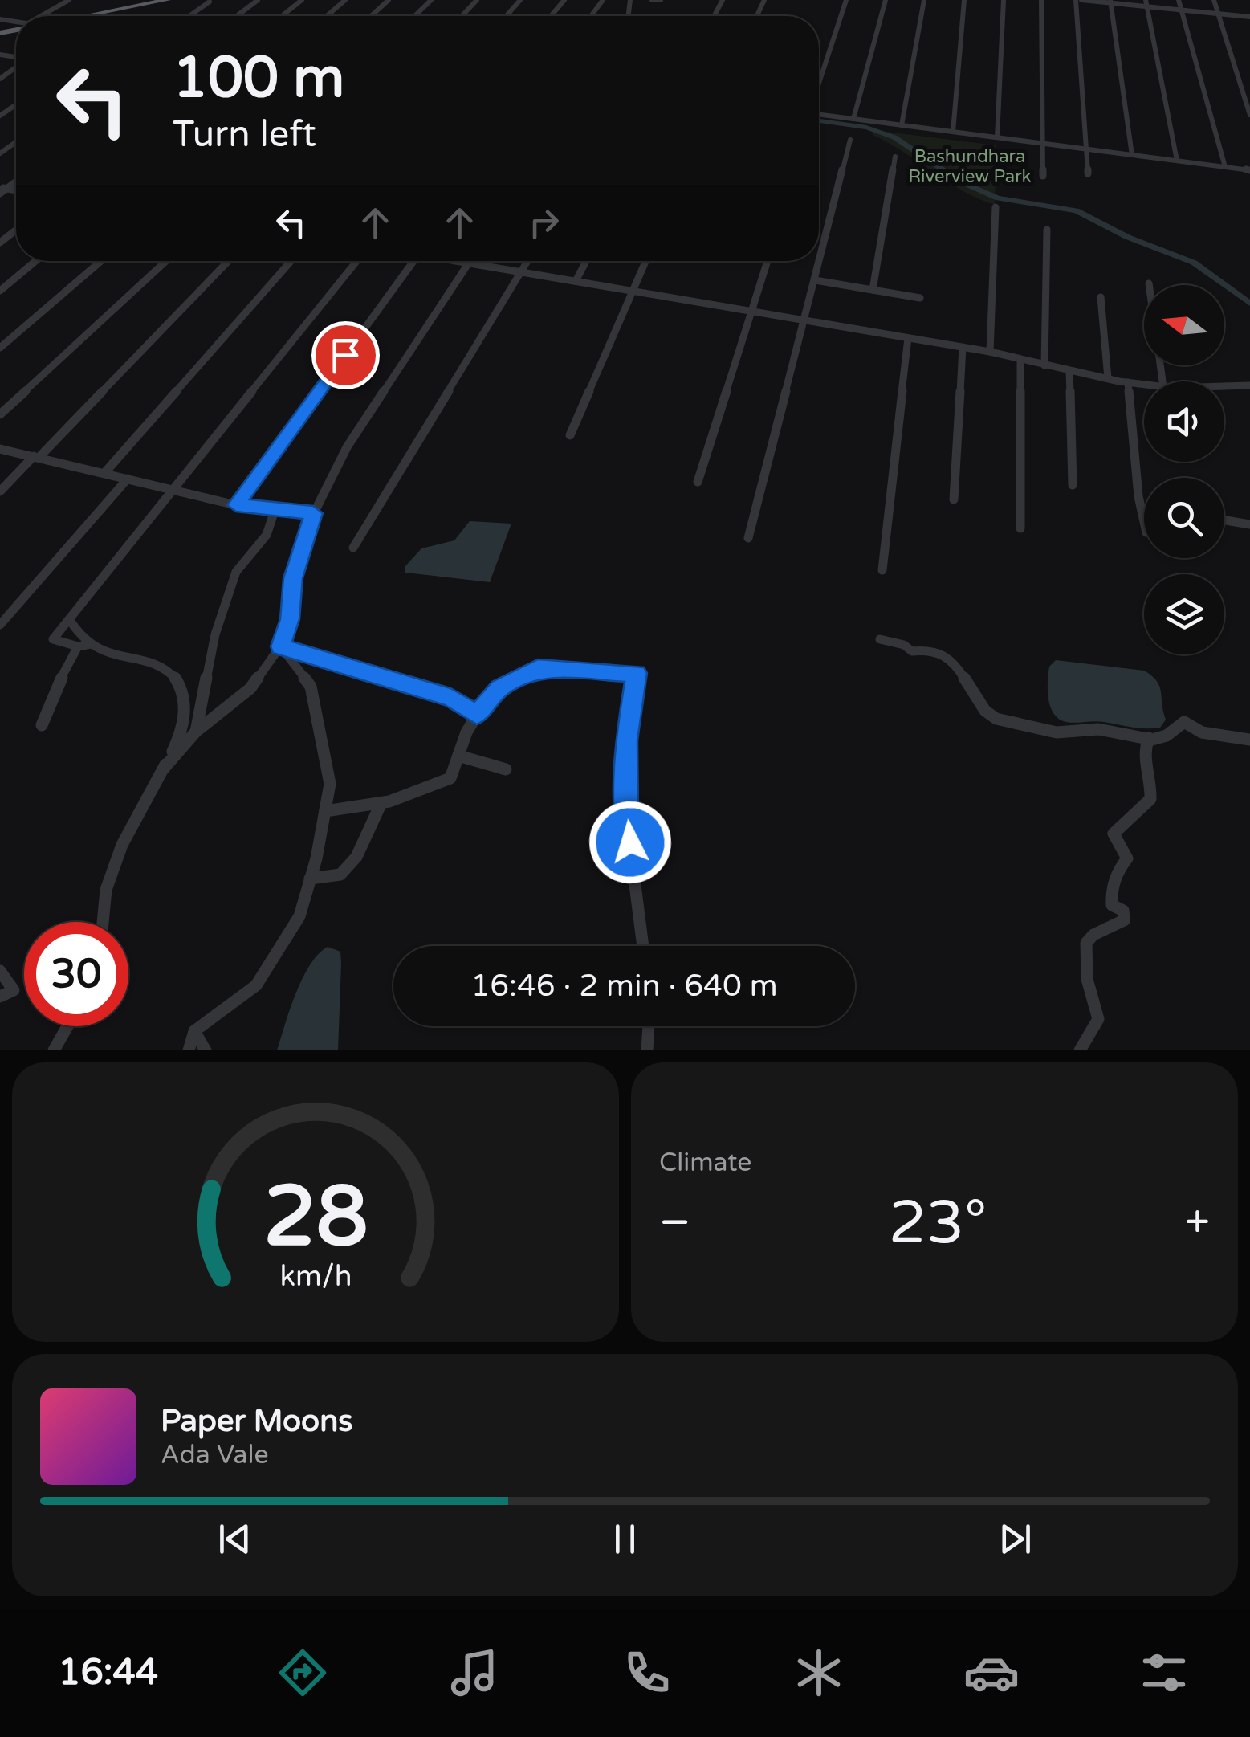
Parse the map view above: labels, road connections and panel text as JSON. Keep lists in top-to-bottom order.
{
  "parks": ["Bashundhara Riverview Park"],
  "north": "left",
  "page": {
    "turn": ["100 m", "Turn left"],
    "limit": "30",
    "trip": "16:46 · 2 min · 640 m",
    "tile": "Climate",
    "heat": ["−", "23°", "+"],
    "song": ["Paper Moons", "Ada Vale"],
    "tabs": "16:44",
    "gauge": ["28", "km/h"]
  }
}
